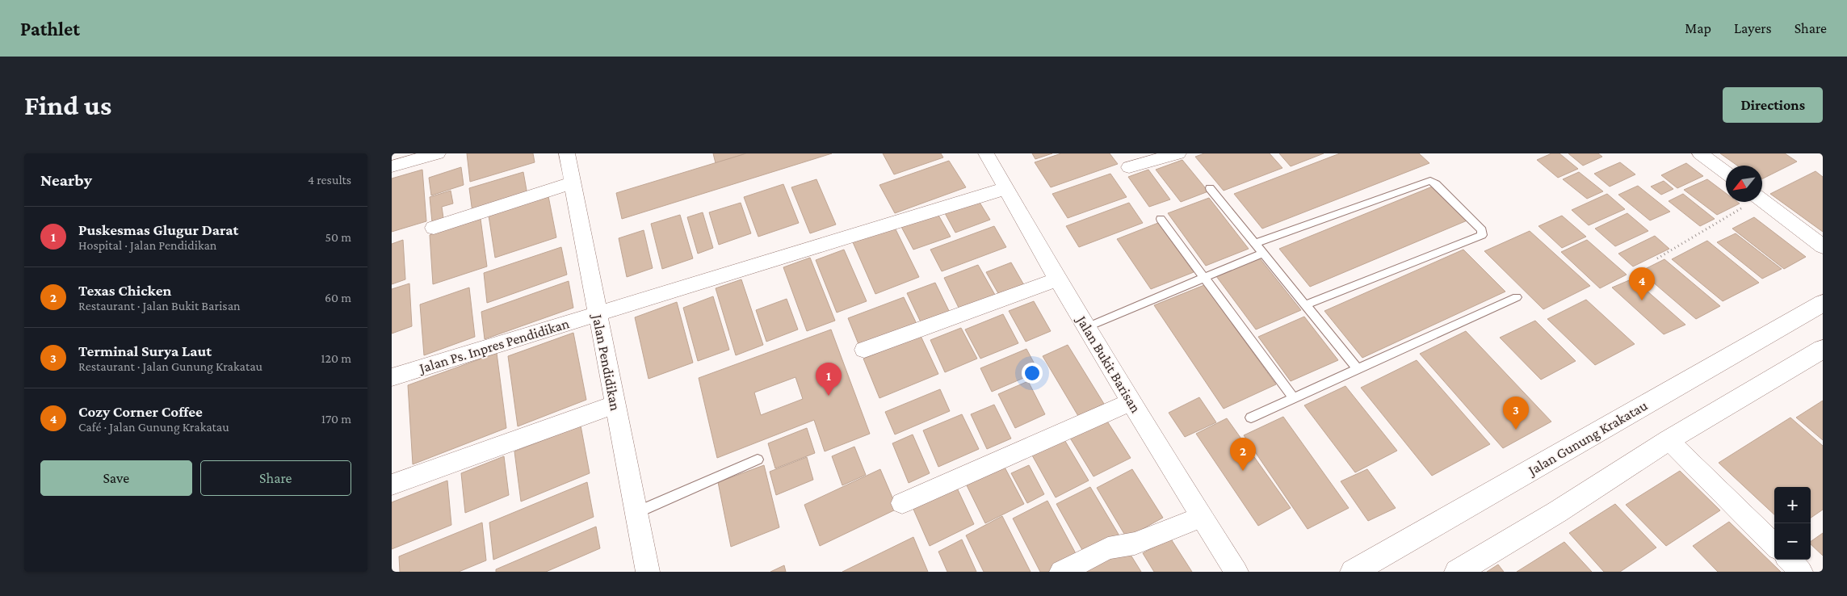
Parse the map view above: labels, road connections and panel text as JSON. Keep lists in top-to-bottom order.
{
  "streets": {
    "main road": ["Jalan Gunung Krakatau"],
    "street": ["Jalan Ps. Inpres Pendidikan", "Jalan Pendidikan", "Jalan Bukit Barisan"]
  },
  "crossings": [
    ["Jalan Ps. Inpres Pendidikan", "Jalan Pendidikan"],
    ["Jalan Ps. Inpres Pendidikan", "Jalan Bukit Barisan"]
  ],
  "north": "bottom left",
  "page": {
    "header": "Pathlet",
    "nav": ["Map", "Layers", "Share"],
    "buttons": [
      "Directions",
      ["Save", "Share"]
    ],
    "title": "Find us",
    "heading": ["Nearby", "4 results"],
    "list": [
      {
        "mark": "1",
        "name": "Puskesmas Glugur Darat",
        "note": "Hospital · Jalan Pendidikan",
        "value": "50 m"
      },
      {
        "mark": "2",
        "name": "Texas Chicken",
        "note": "Restaurant · Jalan Bukit Barisan",
        "value": "60 m"
      },
      {
        "mark": "3",
        "name": "Terminal Surya Laut",
        "note": "Restaurant · Jalan Gunung Krakatau",
        "value": "120 m"
      },
      {
        "mark": "4",
        "name": "Cozy Corner Coffee",
        "note": "Café · Jalan Gunung Krakatau",
        "value": "170 m"
      }
    ],
    "pins": [
      "4",
      "1",
      "3",
      "2"
    ],
    "map_buttons": ["+", "−"]
  }
}
